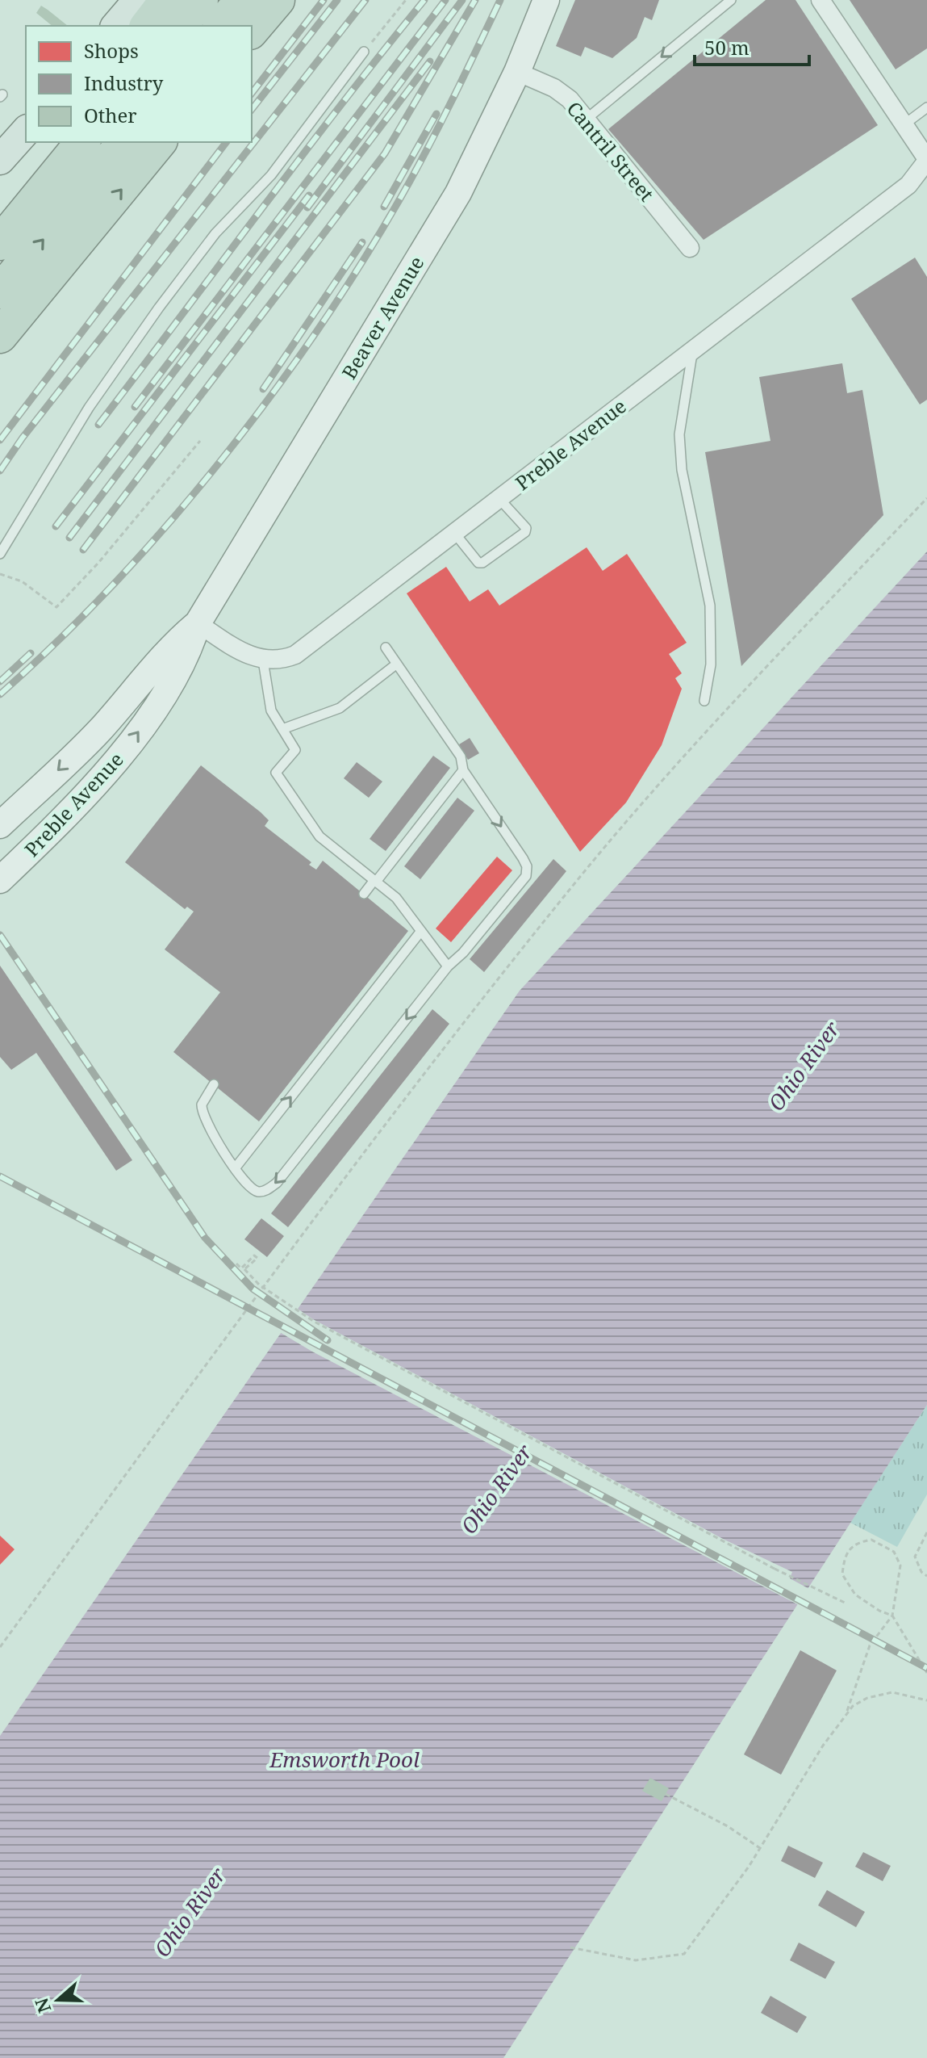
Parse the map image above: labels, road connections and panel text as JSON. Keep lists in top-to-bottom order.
{
  "streets": {
    "street": ["Cantril Street", "Beaver Avenue", "Preble Avenue"]
  },
  "crossings": [
    ["Cantril Street", "Beaver Avenue"],
    ["Beaver Avenue", "Preble Avenue"]
  ],
  "water": ["Ohio River", "Emsworth Pool"],
  "legend": ["Shops", "Industry", "Other"],
  "scale_bar": "50 m",
  "north": "left"
}
